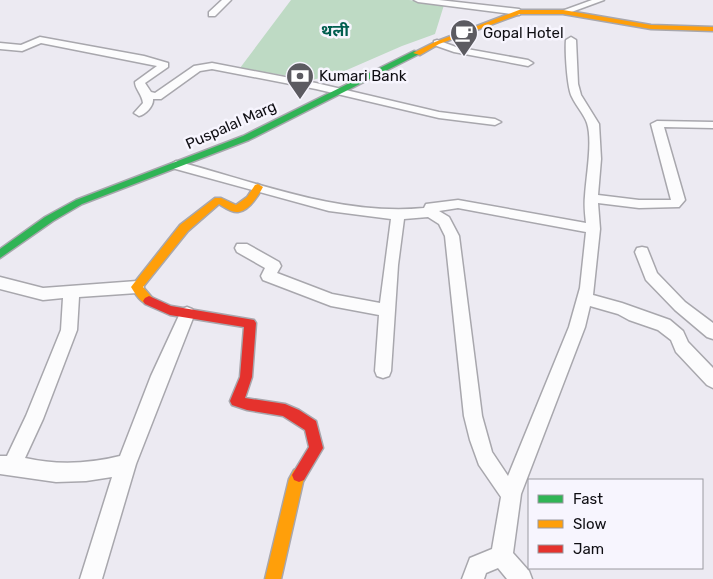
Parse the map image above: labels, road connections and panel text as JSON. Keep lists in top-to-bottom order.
{
  "streets": {
    "main road": ["Puspalal Marg"]
  },
  "districts": ["थली"],
  "places": {
    "cafe": ["Gopal Hotel"],
    "bank": ["Kumari Bank"]
  },
  "legend": ["Fast", "Slow", "Jam"]
}
